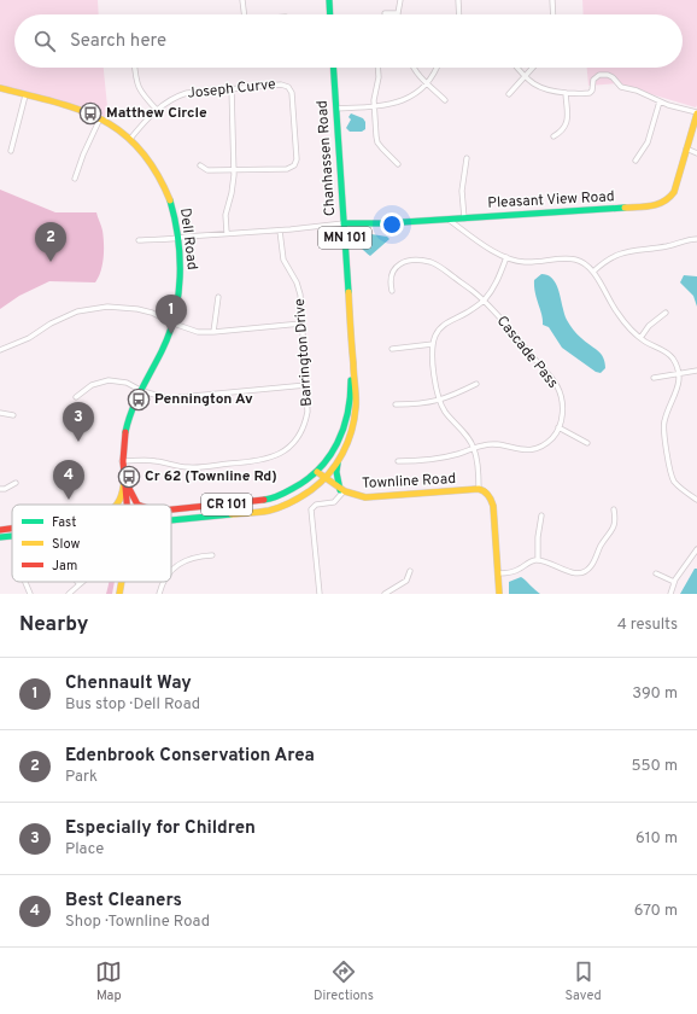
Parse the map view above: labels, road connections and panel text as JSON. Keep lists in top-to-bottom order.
{
  "streets": {
    "main road": [
      "Chanhassen Road",
      "Pleasant View Road",
      "MN 101",
      "Dell Road",
      "Townline Road",
      "CR 101"
    ],
    "street": ["Joseph Curve", "Barrington Drive", "Cascade Pass"]
  },
  "crossings": [
    ["Joseph Curve", "Dell Road"],
    ["Chanhassen Road", "Pleasant View Road"],
    ["Chanhassen Road", "MN 101"],
    ["MN 101", "Townline Road"],
    ["MN 101", "CR 101"],
    ["Dell Road", "Barrington Drive"],
    ["Townline Road", "CR 101"]
  ],
  "places": {
    "bus stop": ["Matthew Circle", "Pennington Av", "Cr 62 (Townline Rd)"]
  },
  "legend": ["Fast", "Slow", "Jam"],
  "page": {
    "search": "Search here",
    "pins": [
      "2",
      "1",
      "3",
      "4"
    ],
    "heading": ["Nearby", "4 results"],
    "list": [
      {
        "mark": "1",
        "name": "Chennault Way",
        "note": "Bus stop · Dell Road",
        "value": "390 m"
      },
      {
        "mark": "2",
        "name": "Edenbrook Conservation Area",
        "note": "Park",
        "value": "550 m"
      },
      {
        "mark": "3",
        "name": "Especially for Children",
        "note": "Place",
        "value": "610 m"
      },
      {
        "mark": "4",
        "name": "Best Cleaners",
        "note": "Shop · Townline Road",
        "value": "670 m"
      }
    ],
    "nav": ["Map", "Directions", "Saved"]
  }
}
